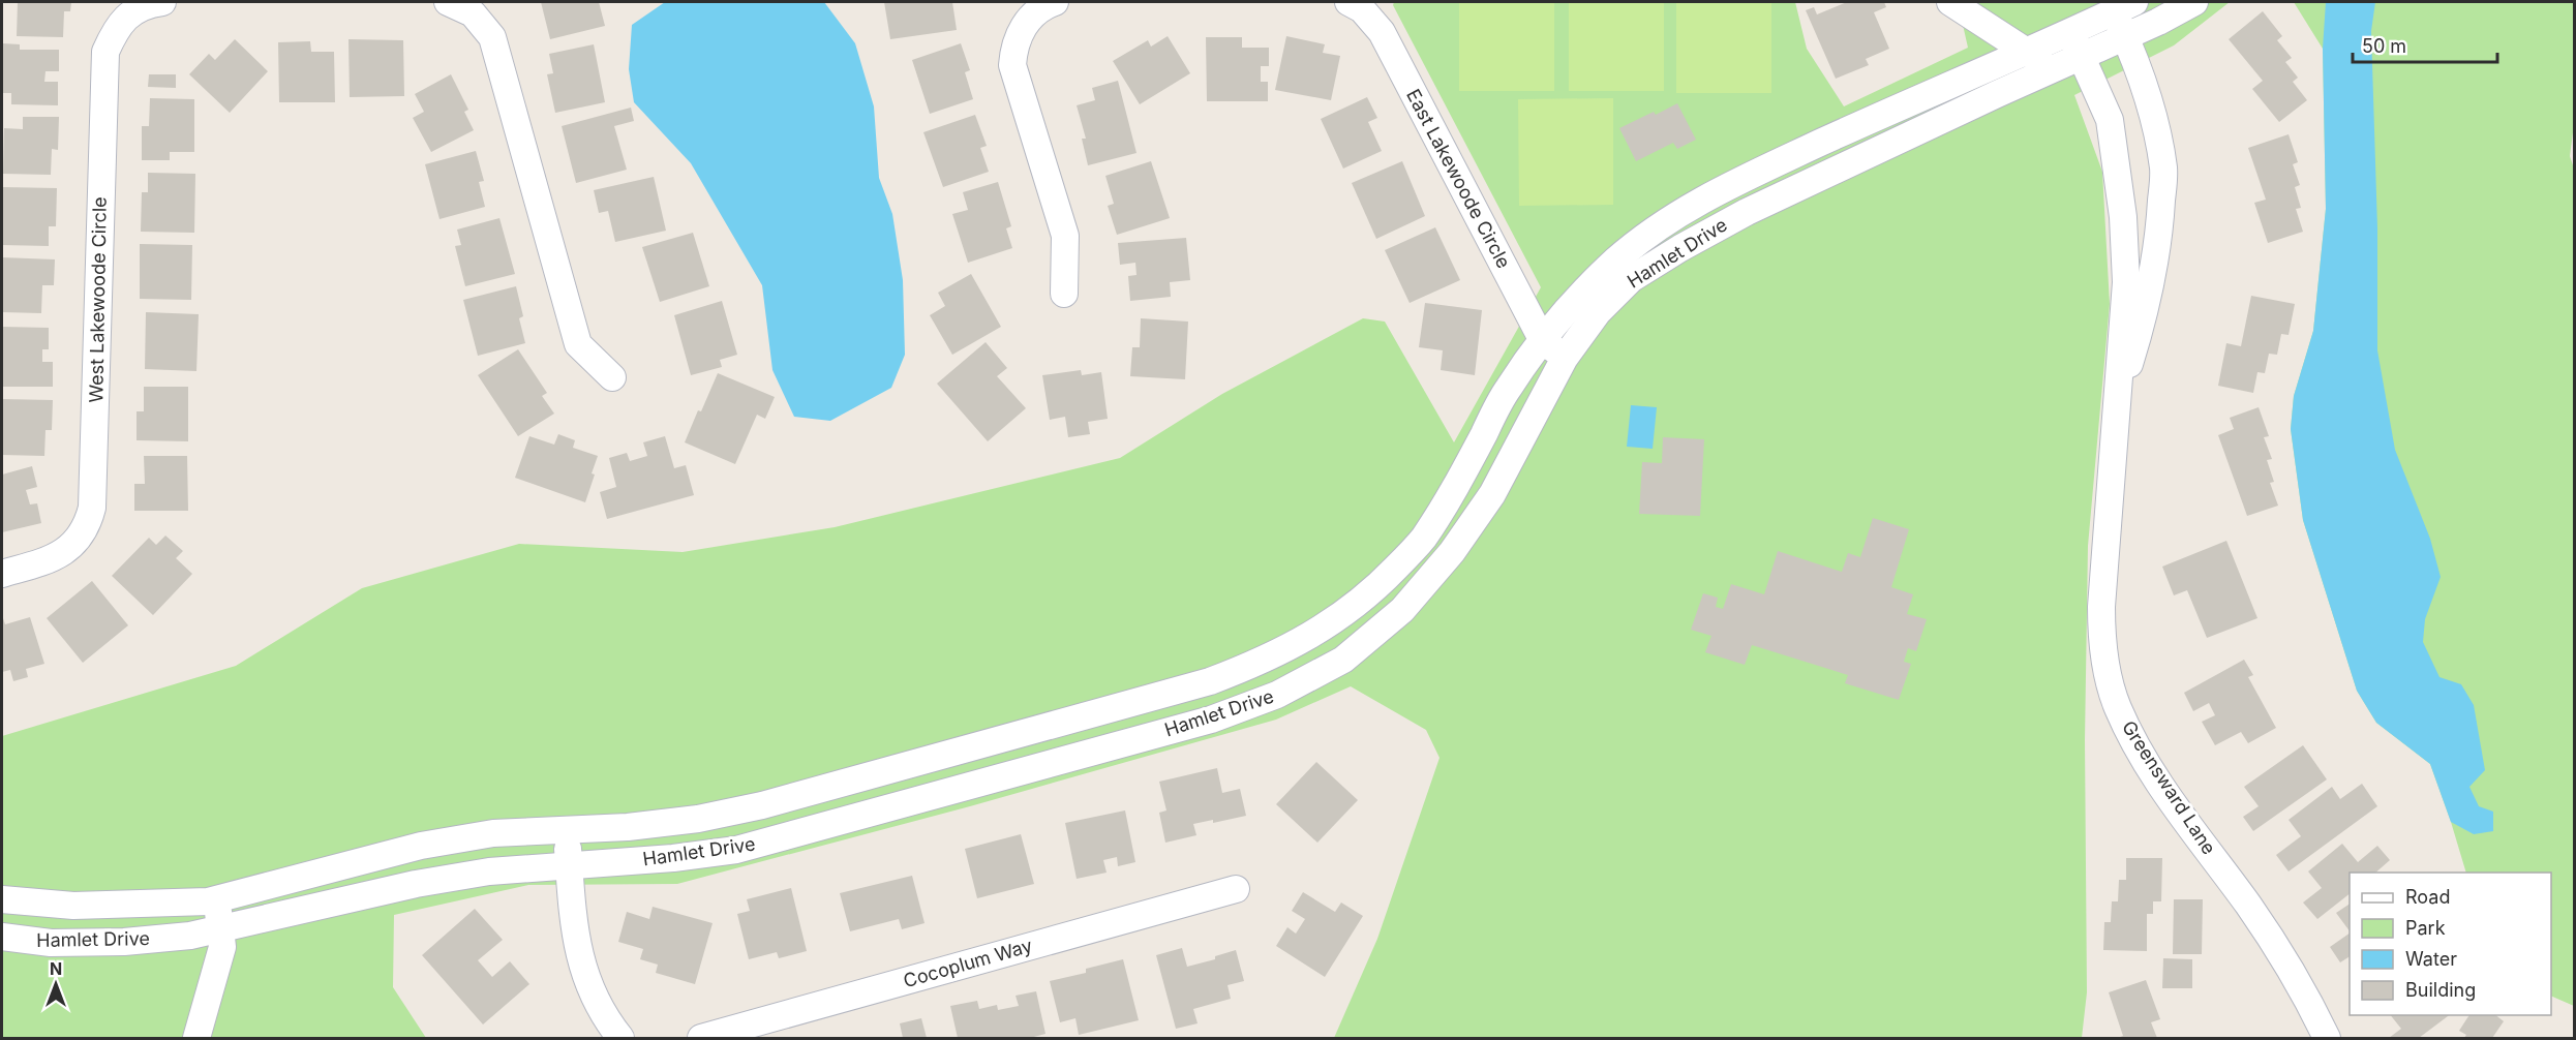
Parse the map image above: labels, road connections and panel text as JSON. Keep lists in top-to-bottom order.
{
  "streets": {
    "street": [
      "East Lakewoode Circle",
      "Hamlet Drive",
      "West Lakewoode Circle",
      "Greensward Lane",
      "Cocoplum Way"
    ]
  },
  "crossings": [
    ["East Lakewoode Circle", "Hamlet Drive"],
    ["Hamlet Drive", "Greensward Lane"]
  ],
  "legend": [
    "Road",
    "Park",
    "Water",
    "Building"
  ],
  "scale_bar": "50 m",
  "north": "top"
}
